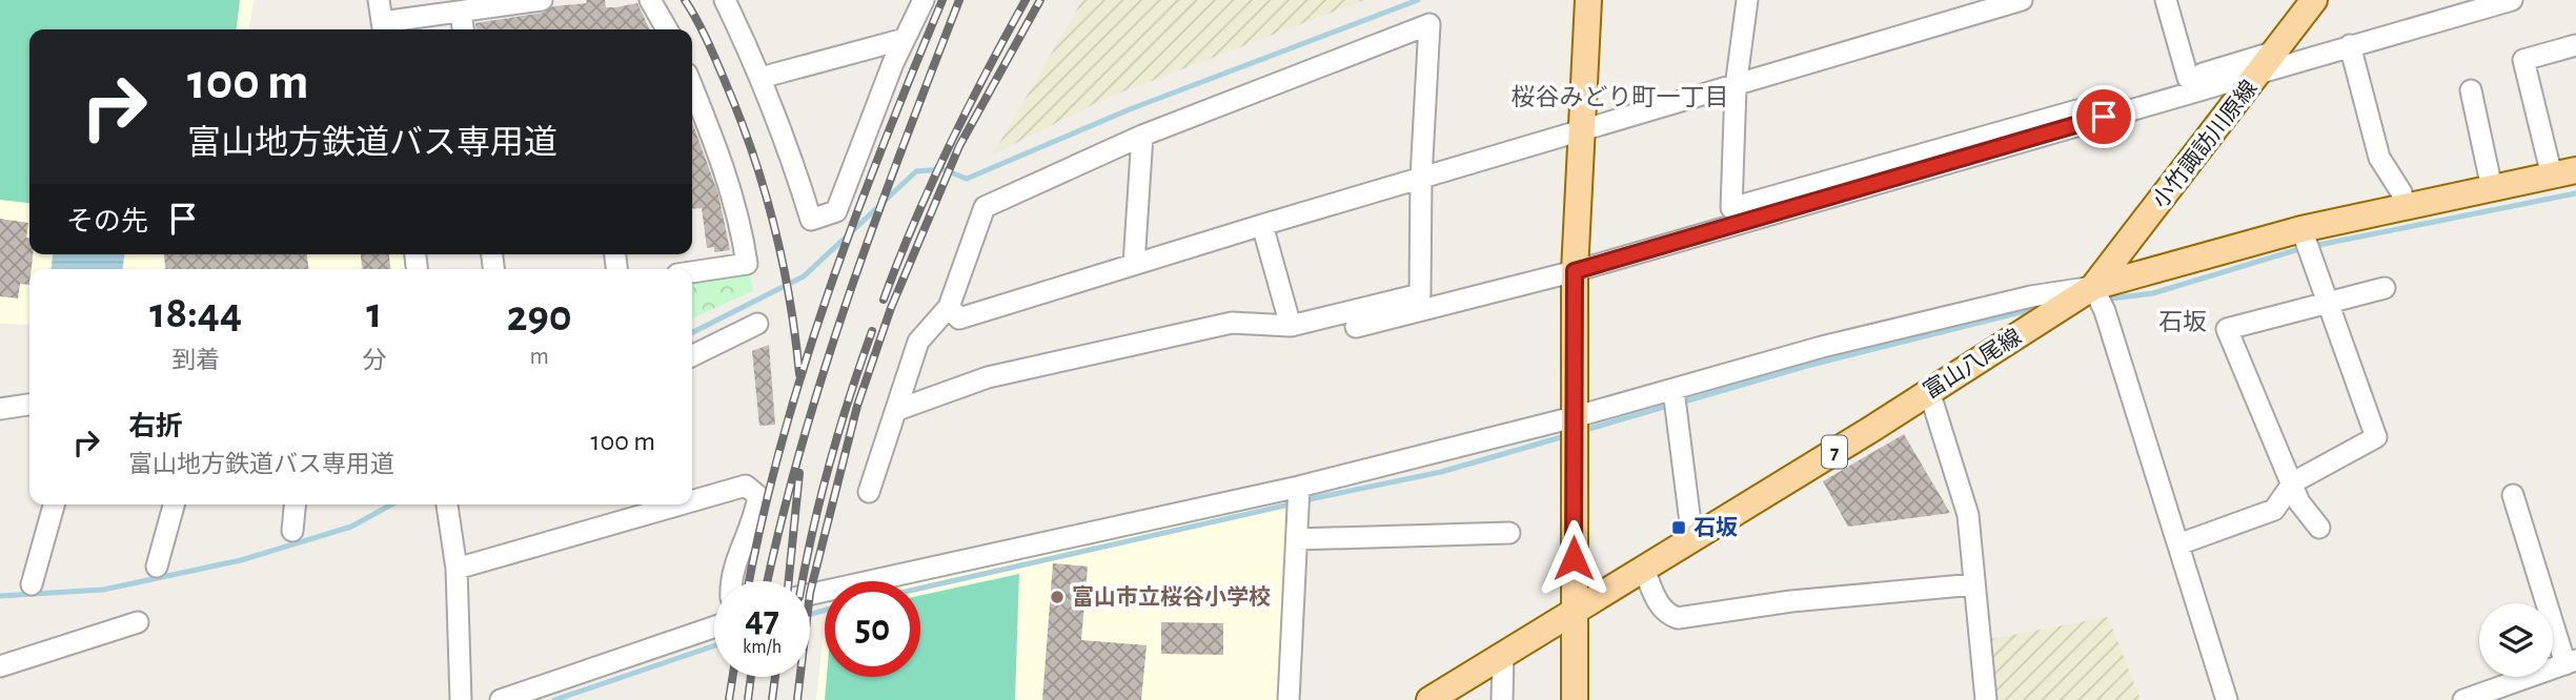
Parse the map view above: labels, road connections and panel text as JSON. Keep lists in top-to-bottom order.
{
  "streets": {
    "main road": ["小竹諏訪川原線", "富山八尾線", "7"]
  },
  "crossings": [
    ["小竹諏訪川原線", "富山八尾線"]
  ],
  "districts": ["桜谷みどり町一丁目", "石坂"],
  "places": {
    "transit": ["石坂"],
    "other": ["富山市立桜谷小学校"]
  },
  "page": {
    "turn": ["100 m", "富山地方鉄道バス専用道"],
    "then": "その先",
    "eta": [
      "18:44",
      "到着",
      "1",
      "分",
      "290",
      "m"
    ],
    "list": [
      {
        "name": "右折",
        "note": "富山地方鉄道バス専用道",
        "value": "100 m"
      }
    ],
    "speed": "47 km/h",
    "limit": "50"
  }
}
